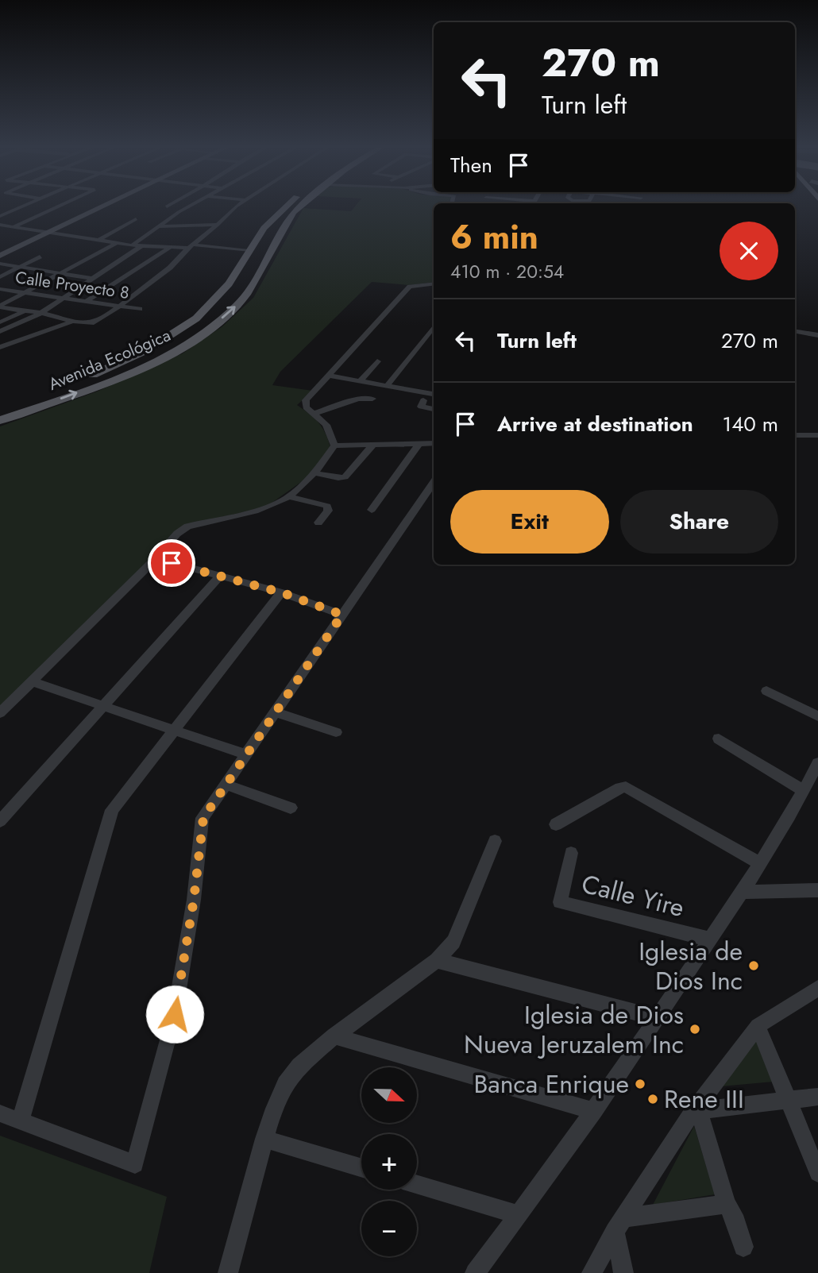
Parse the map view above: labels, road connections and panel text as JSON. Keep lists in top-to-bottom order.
{
  "streets": {
    "main road": ["Avenida Ecológica"],
    "street": ["Calle Proyecto 8", "Calle Yire"]
  },
  "places": [
    "Iglesia de Dios Inc",
    "Iglesia de Dios Nueva Jeruzalem Inc",
    "Banca Enrique",
    "Rene III"
  ],
  "north": "right",
  "page": {
    "turn": ["270 m", "Turn left"],
    "then": "Then",
    "heading": ["6 min", "410 m · 20:54"],
    "list": [
      {
        "name": "Turn left",
        "value": "270 m"
      },
      {
        "name": "Arrive at destination",
        "value": "140 m"
      }
    ],
    "buttons": ["Exit", "Share"],
    "map_buttons": ["+", "−"]
  }
}
